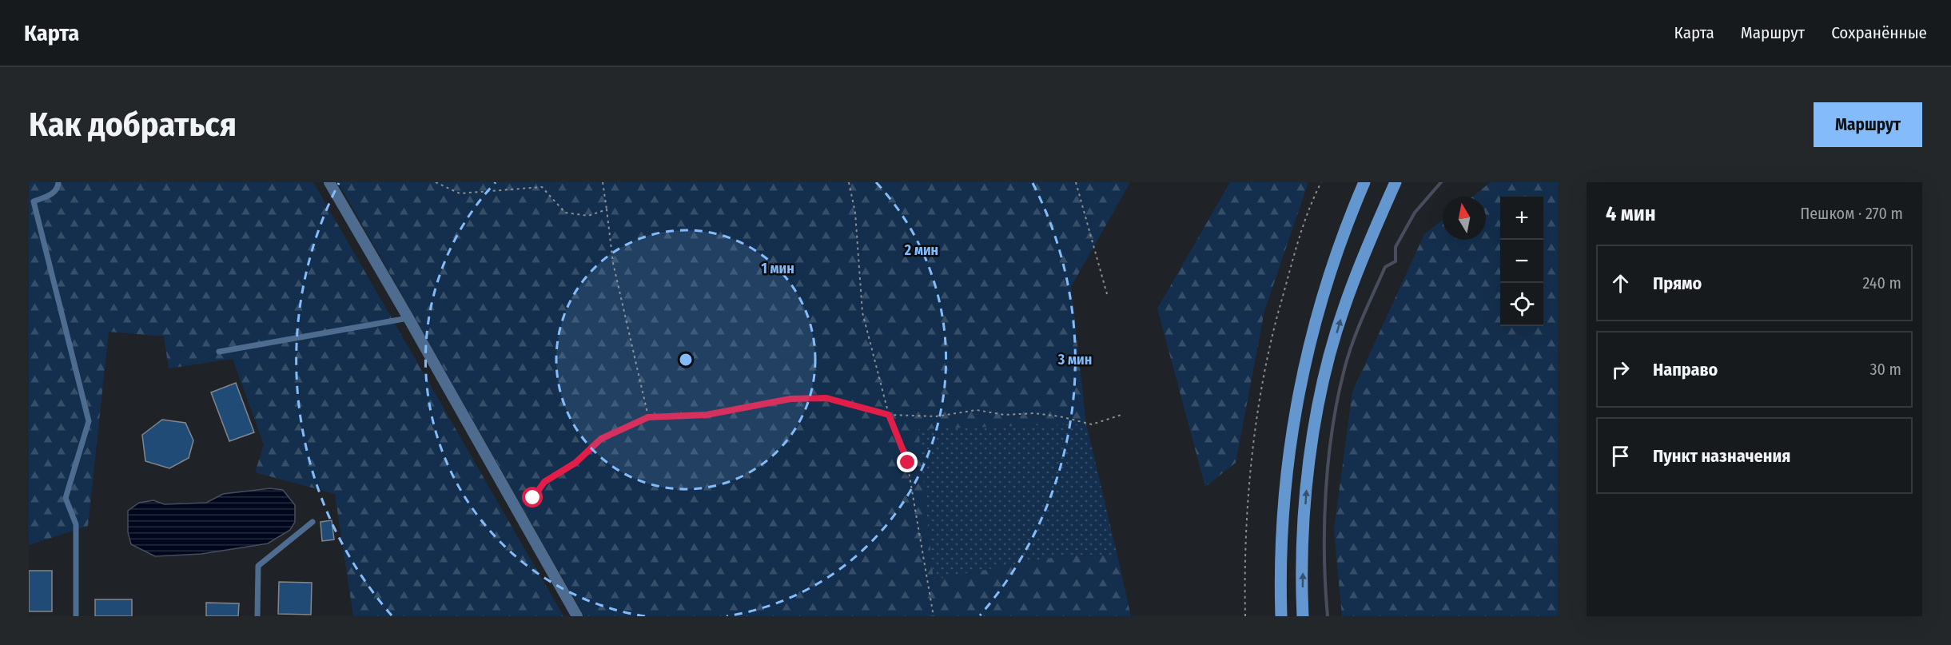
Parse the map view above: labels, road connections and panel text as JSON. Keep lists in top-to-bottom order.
{
  "north": "top",
  "page": {
    "header": "Карта",
    "nav": ["Карта", "Маршрут", "Сохранённые"],
    "buttons": "Маршрут",
    "title": "Как добраться",
    "heading": ["4 мин", "Пешком · 270 m"],
    "map_buttons": ["+", "−"],
    "list": [
      ["Прямо", "240 m"],
      ["Направо", "30 m"],
      "Пункт назначения"
    ]
  },
  "rings": ["2 мин", "1 мин", "3 мин"]
}
